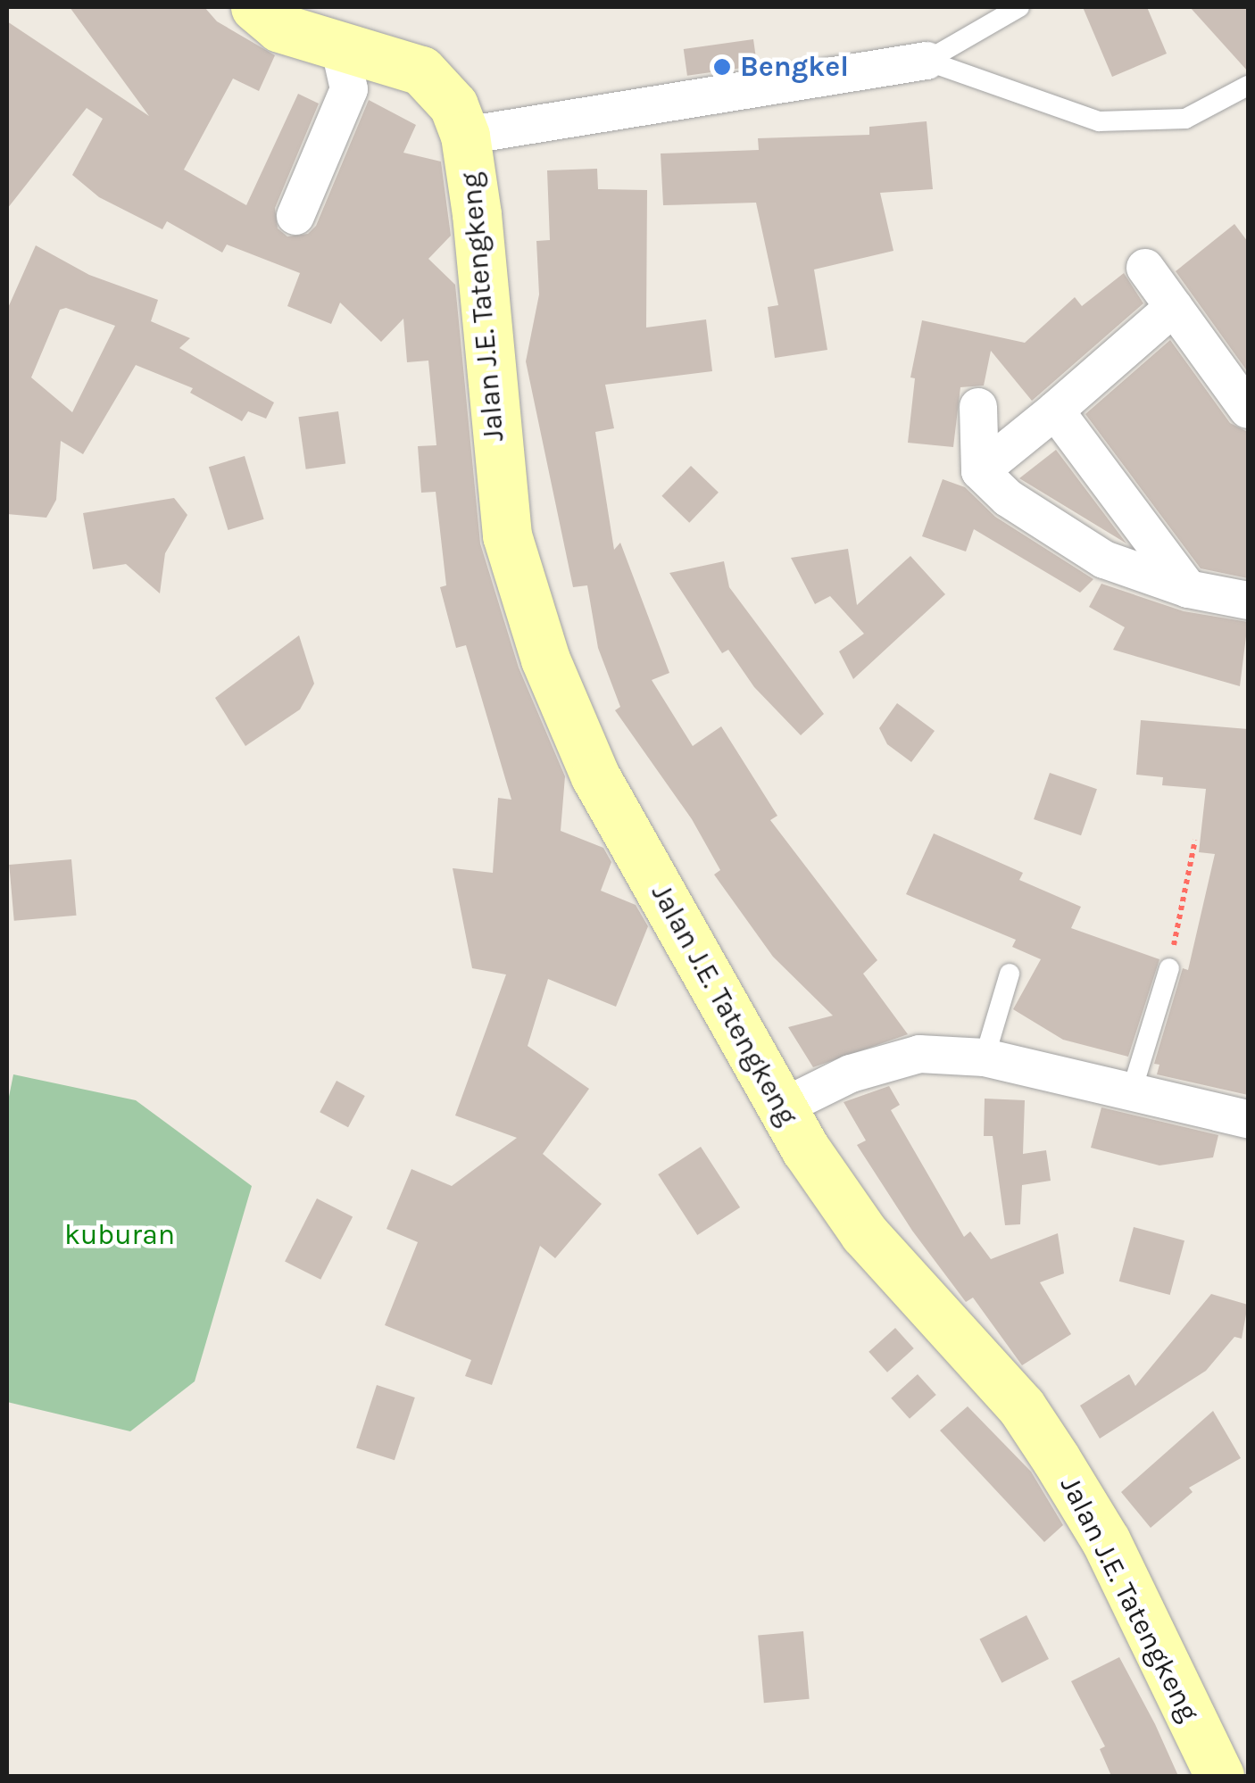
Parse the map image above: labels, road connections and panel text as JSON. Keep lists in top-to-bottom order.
{
  "streets": {
    "street": ["Jalan J.E. Tatengkeng"]
  },
  "parks": ["kuburan"],
  "places": ["Bengkel"]
}
